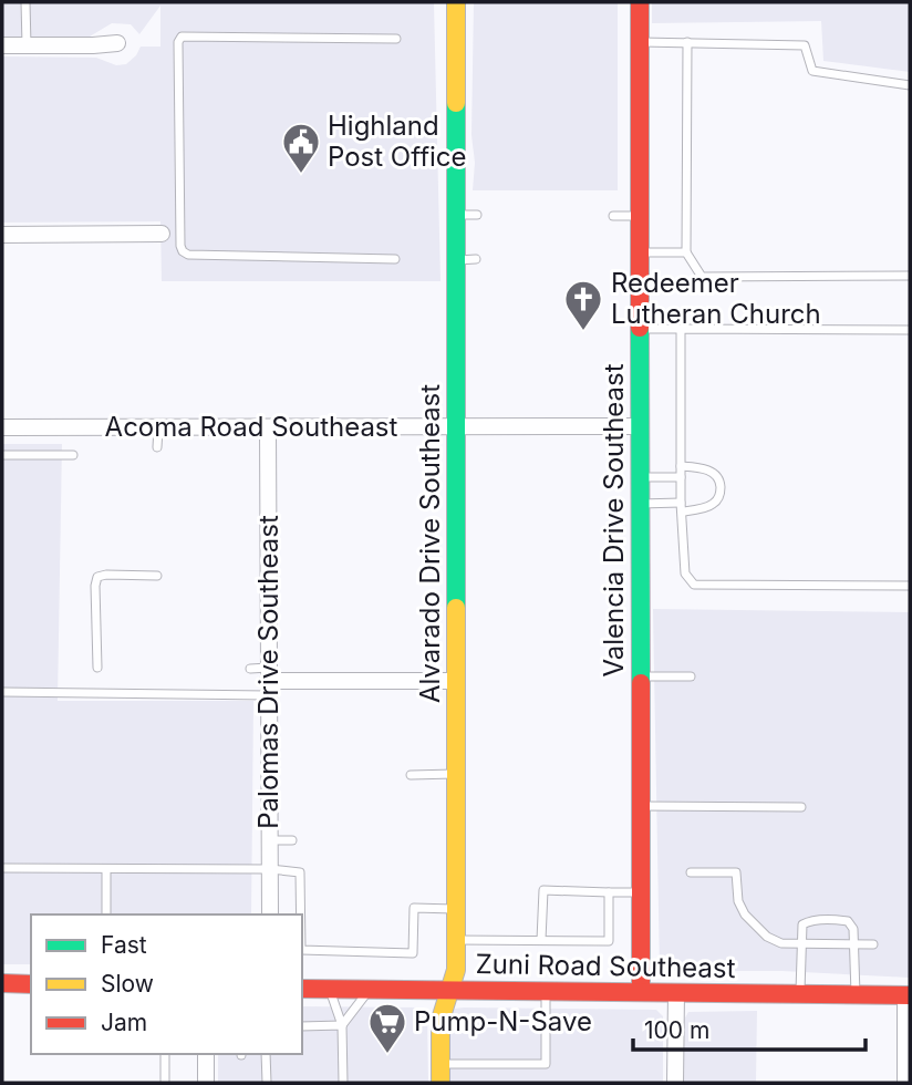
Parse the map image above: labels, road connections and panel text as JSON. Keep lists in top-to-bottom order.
{
  "streets": {
    "street": [
      "Acoma Road Southeast",
      "Valencia Drive Southeast",
      "Alvarado Drive Southeast",
      "Palomas Drive Southeast",
      "Zuni Road Southeast"
    ]
  },
  "crossings": [
    ["Acoma Road Southeast", "Valencia Drive Southeast"],
    ["Acoma Road Southeast", "Alvarado Drive Southeast"],
    ["Acoma Road Southeast", "Palomas Drive Southeast"],
    ["Valencia Drive Southeast", "Zuni Road Southeast"],
    ["Alvarado Drive Southeast", "Zuni Road Southeast"]
  ],
  "places": {
    "public building": ["Highland Post Office"],
    "church": ["Redeemer Lutheran Church"],
    "supermarket": ["Pump-N-Save"]
  },
  "legend": ["Fast", "Slow", "Jam"],
  "scale_bar": "100 m"
}
